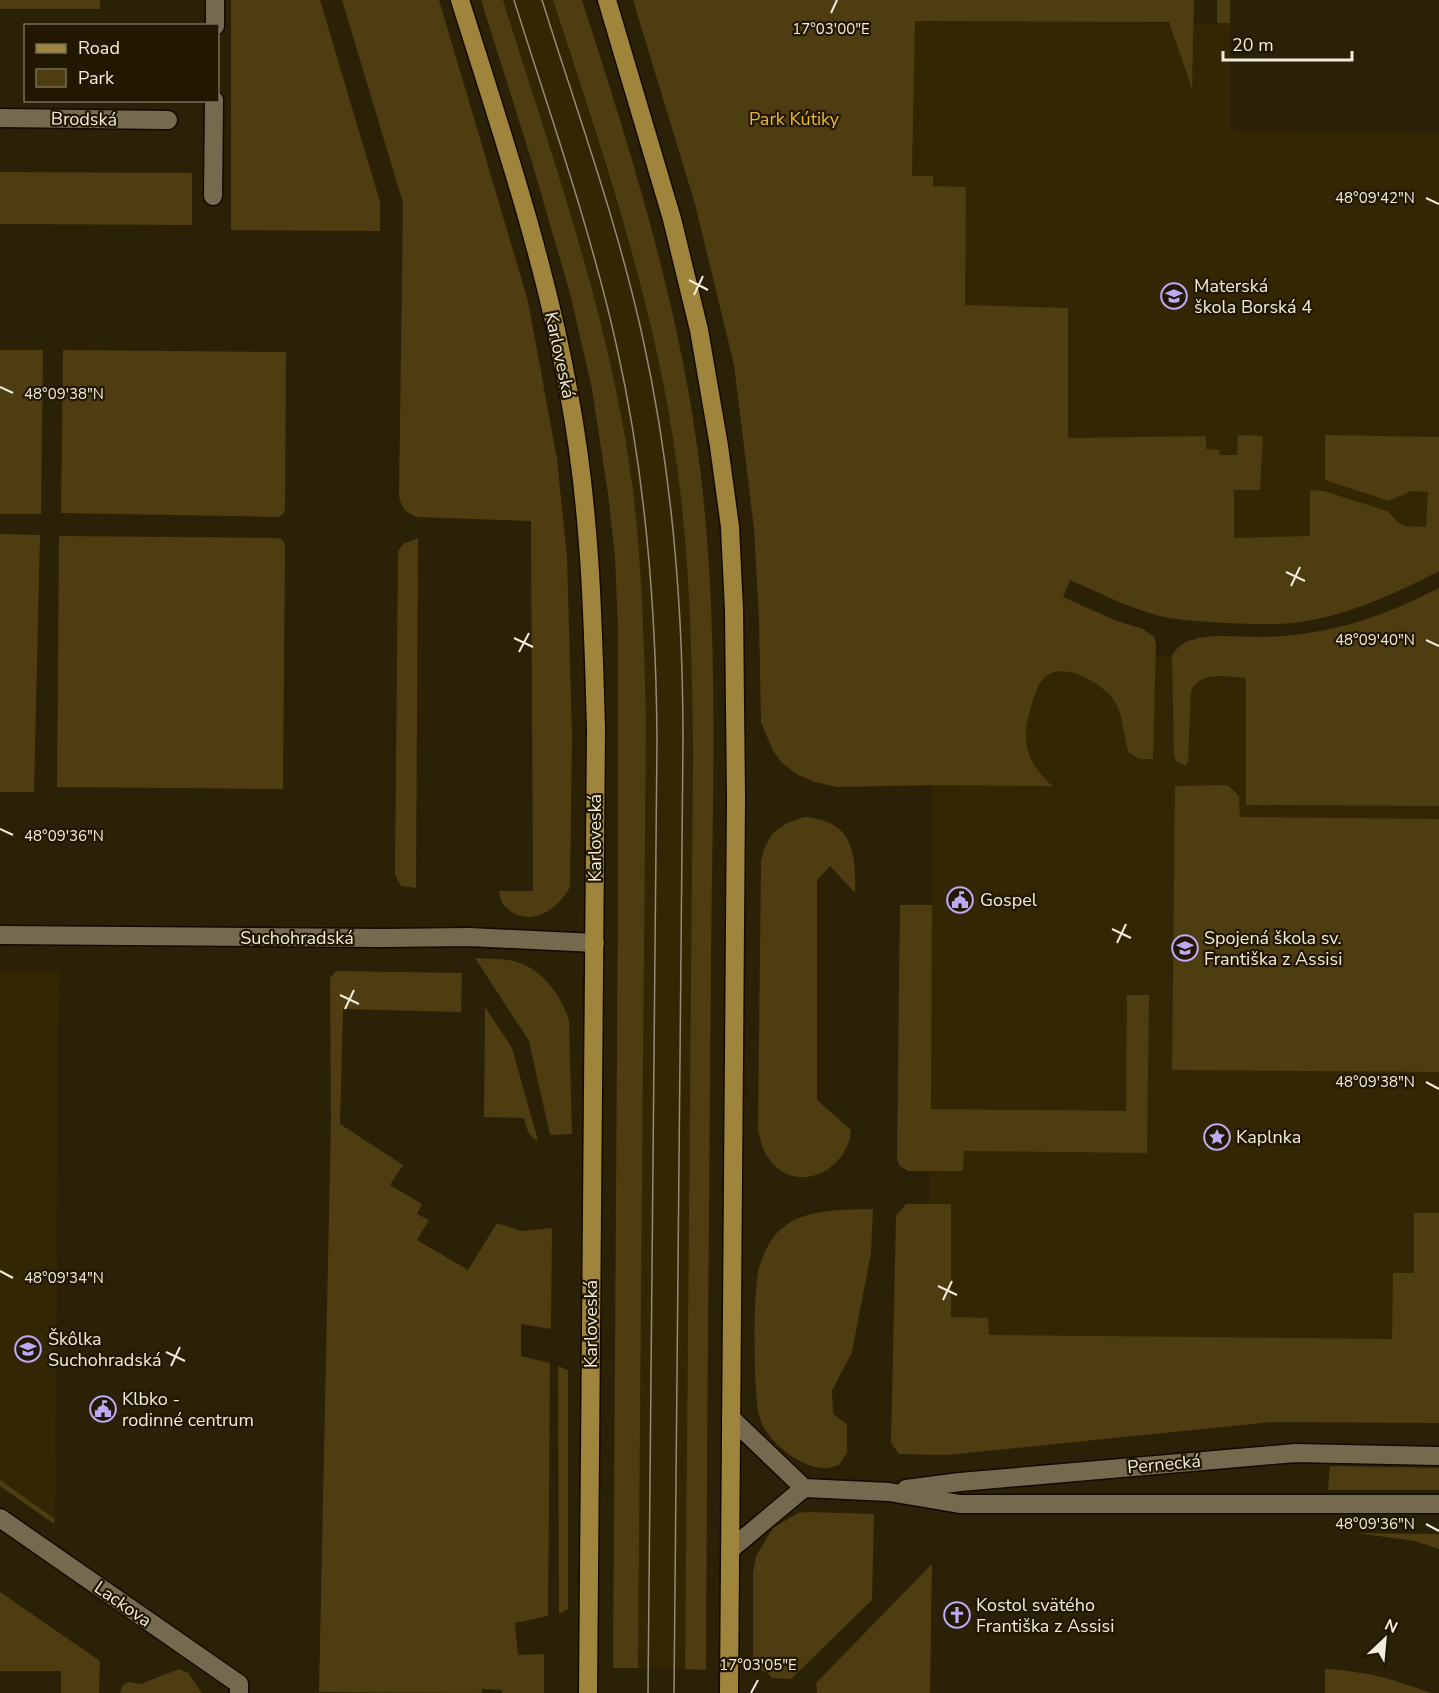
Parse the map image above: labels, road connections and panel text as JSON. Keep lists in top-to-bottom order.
{
  "streets": {
    "main road": ["Karloveská"],
    "street": [
      "Brodská",
      "Suchohradská",
      "Pernecká",
      "Lackova"
    ]
  },
  "crossings": [
    ["Karloveská", "Suchohradská"]
  ],
  "parks": ["Park Kútiky"],
  "places": {
    "school or university": ["Materská škola Borská 4", "Spojená škola sv. Františka z Assisi", "Škôlka Suchohradská"],
    "public building": ["Gospel", "Klbko - rodinné centrum"],
    "place": ["Kaplnka"],
    "church": ["Kostol svätého Františka z Assisi"]
  },
  "legend": ["Road", "Park"],
  "scale_bar": "20 m",
  "north": "top right",
  "coordinates": [
    "17°03'00\"E",
    "48°09'42\"N",
    "48°09'38\"N",
    "48°09'40\"N",
    "48°09'36\"N",
    "48°09'34\"N",
    "17°03'05\"E"
  ]
}
